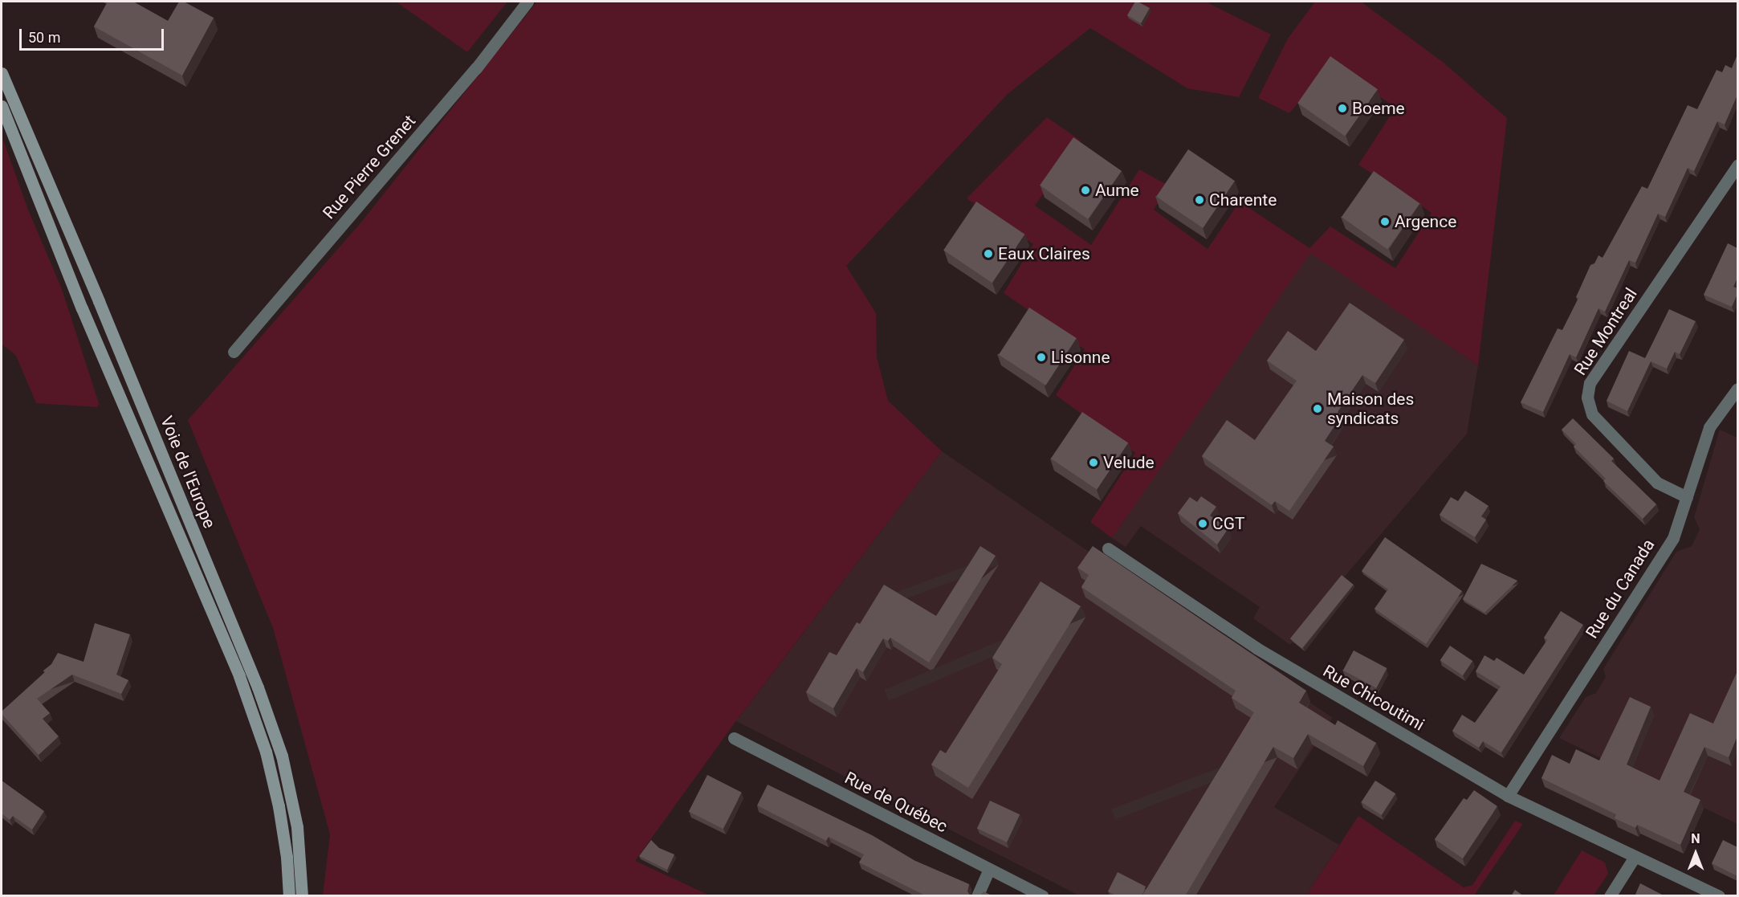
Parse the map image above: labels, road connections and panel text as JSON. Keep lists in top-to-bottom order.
{
  "streets": {
    "main road": ["Voie de l'Europe"],
    "street": [
      "Rue Pierre Grenet",
      "Rue Montreal",
      "Rue du Canada",
      "Rue Chicoutimi",
      "Rue de Québec"
    ]
  },
  "crossings": [
    ["Rue Montreal", "Rue du Canada"],
    ["Rue du Canada", "Rue Chicoutimi"]
  ],
  "places": [
    "Boeme",
    "Aume",
    "Charente",
    "Argence",
    "Eaux Claires",
    "Lisonne",
    "Maison des syndicats",
    "Velude",
    "CGT"
  ],
  "scale_bar": "50 m",
  "north": "top"
}
